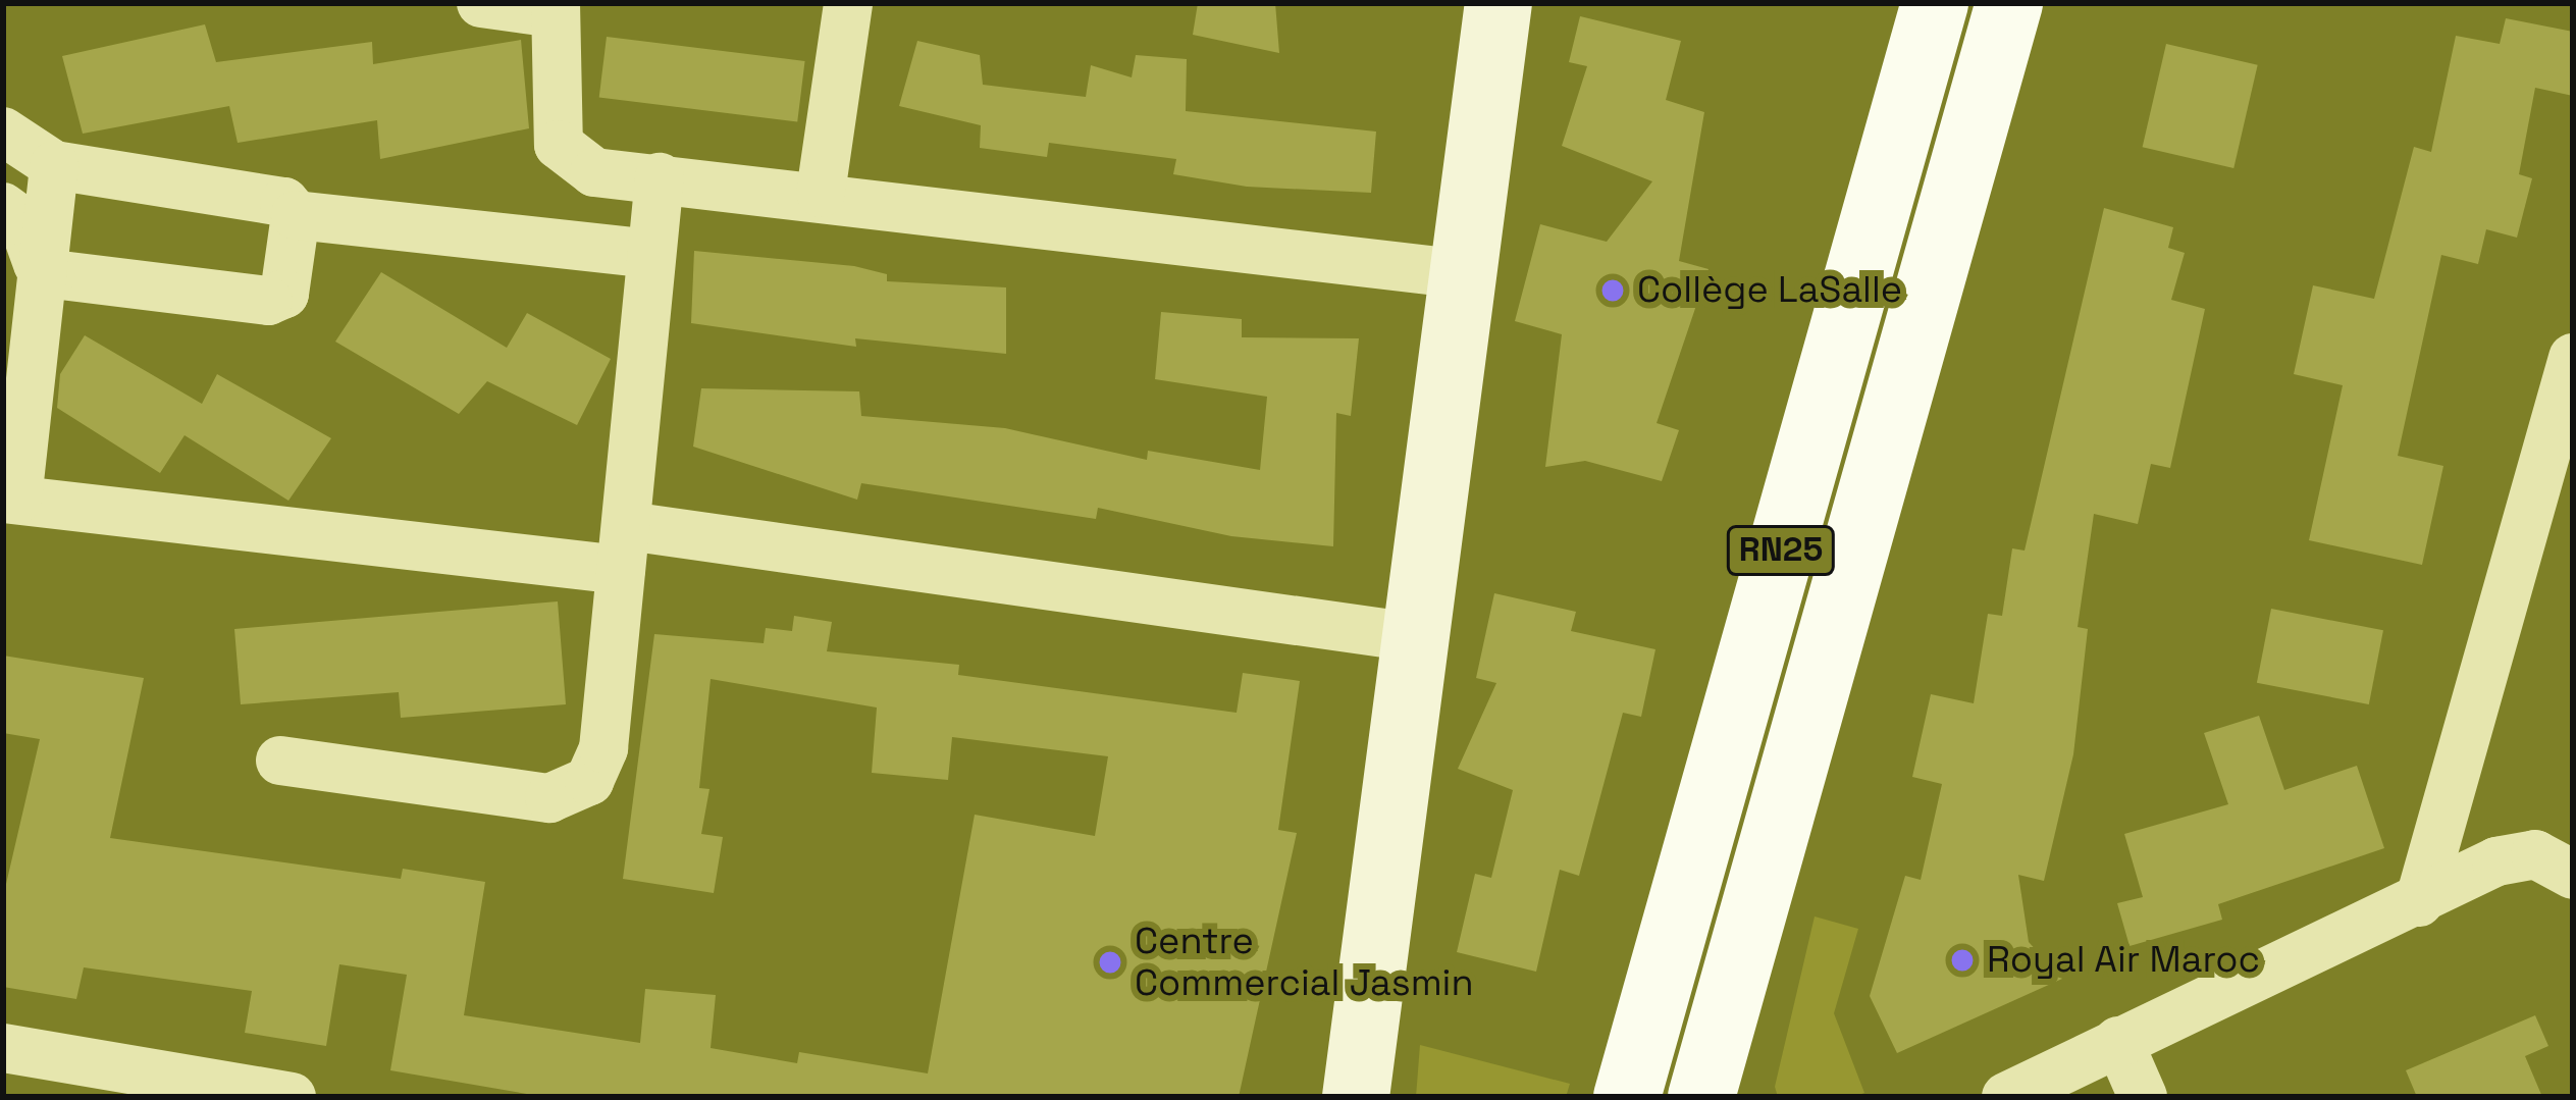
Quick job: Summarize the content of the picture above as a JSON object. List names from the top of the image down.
{
  "streets": {
    "main road": ["RN25"]
  },
  "places": ["Collège LaSalle", "Royal Air Maroc", "Centre Commercial Jasmin"]
}
